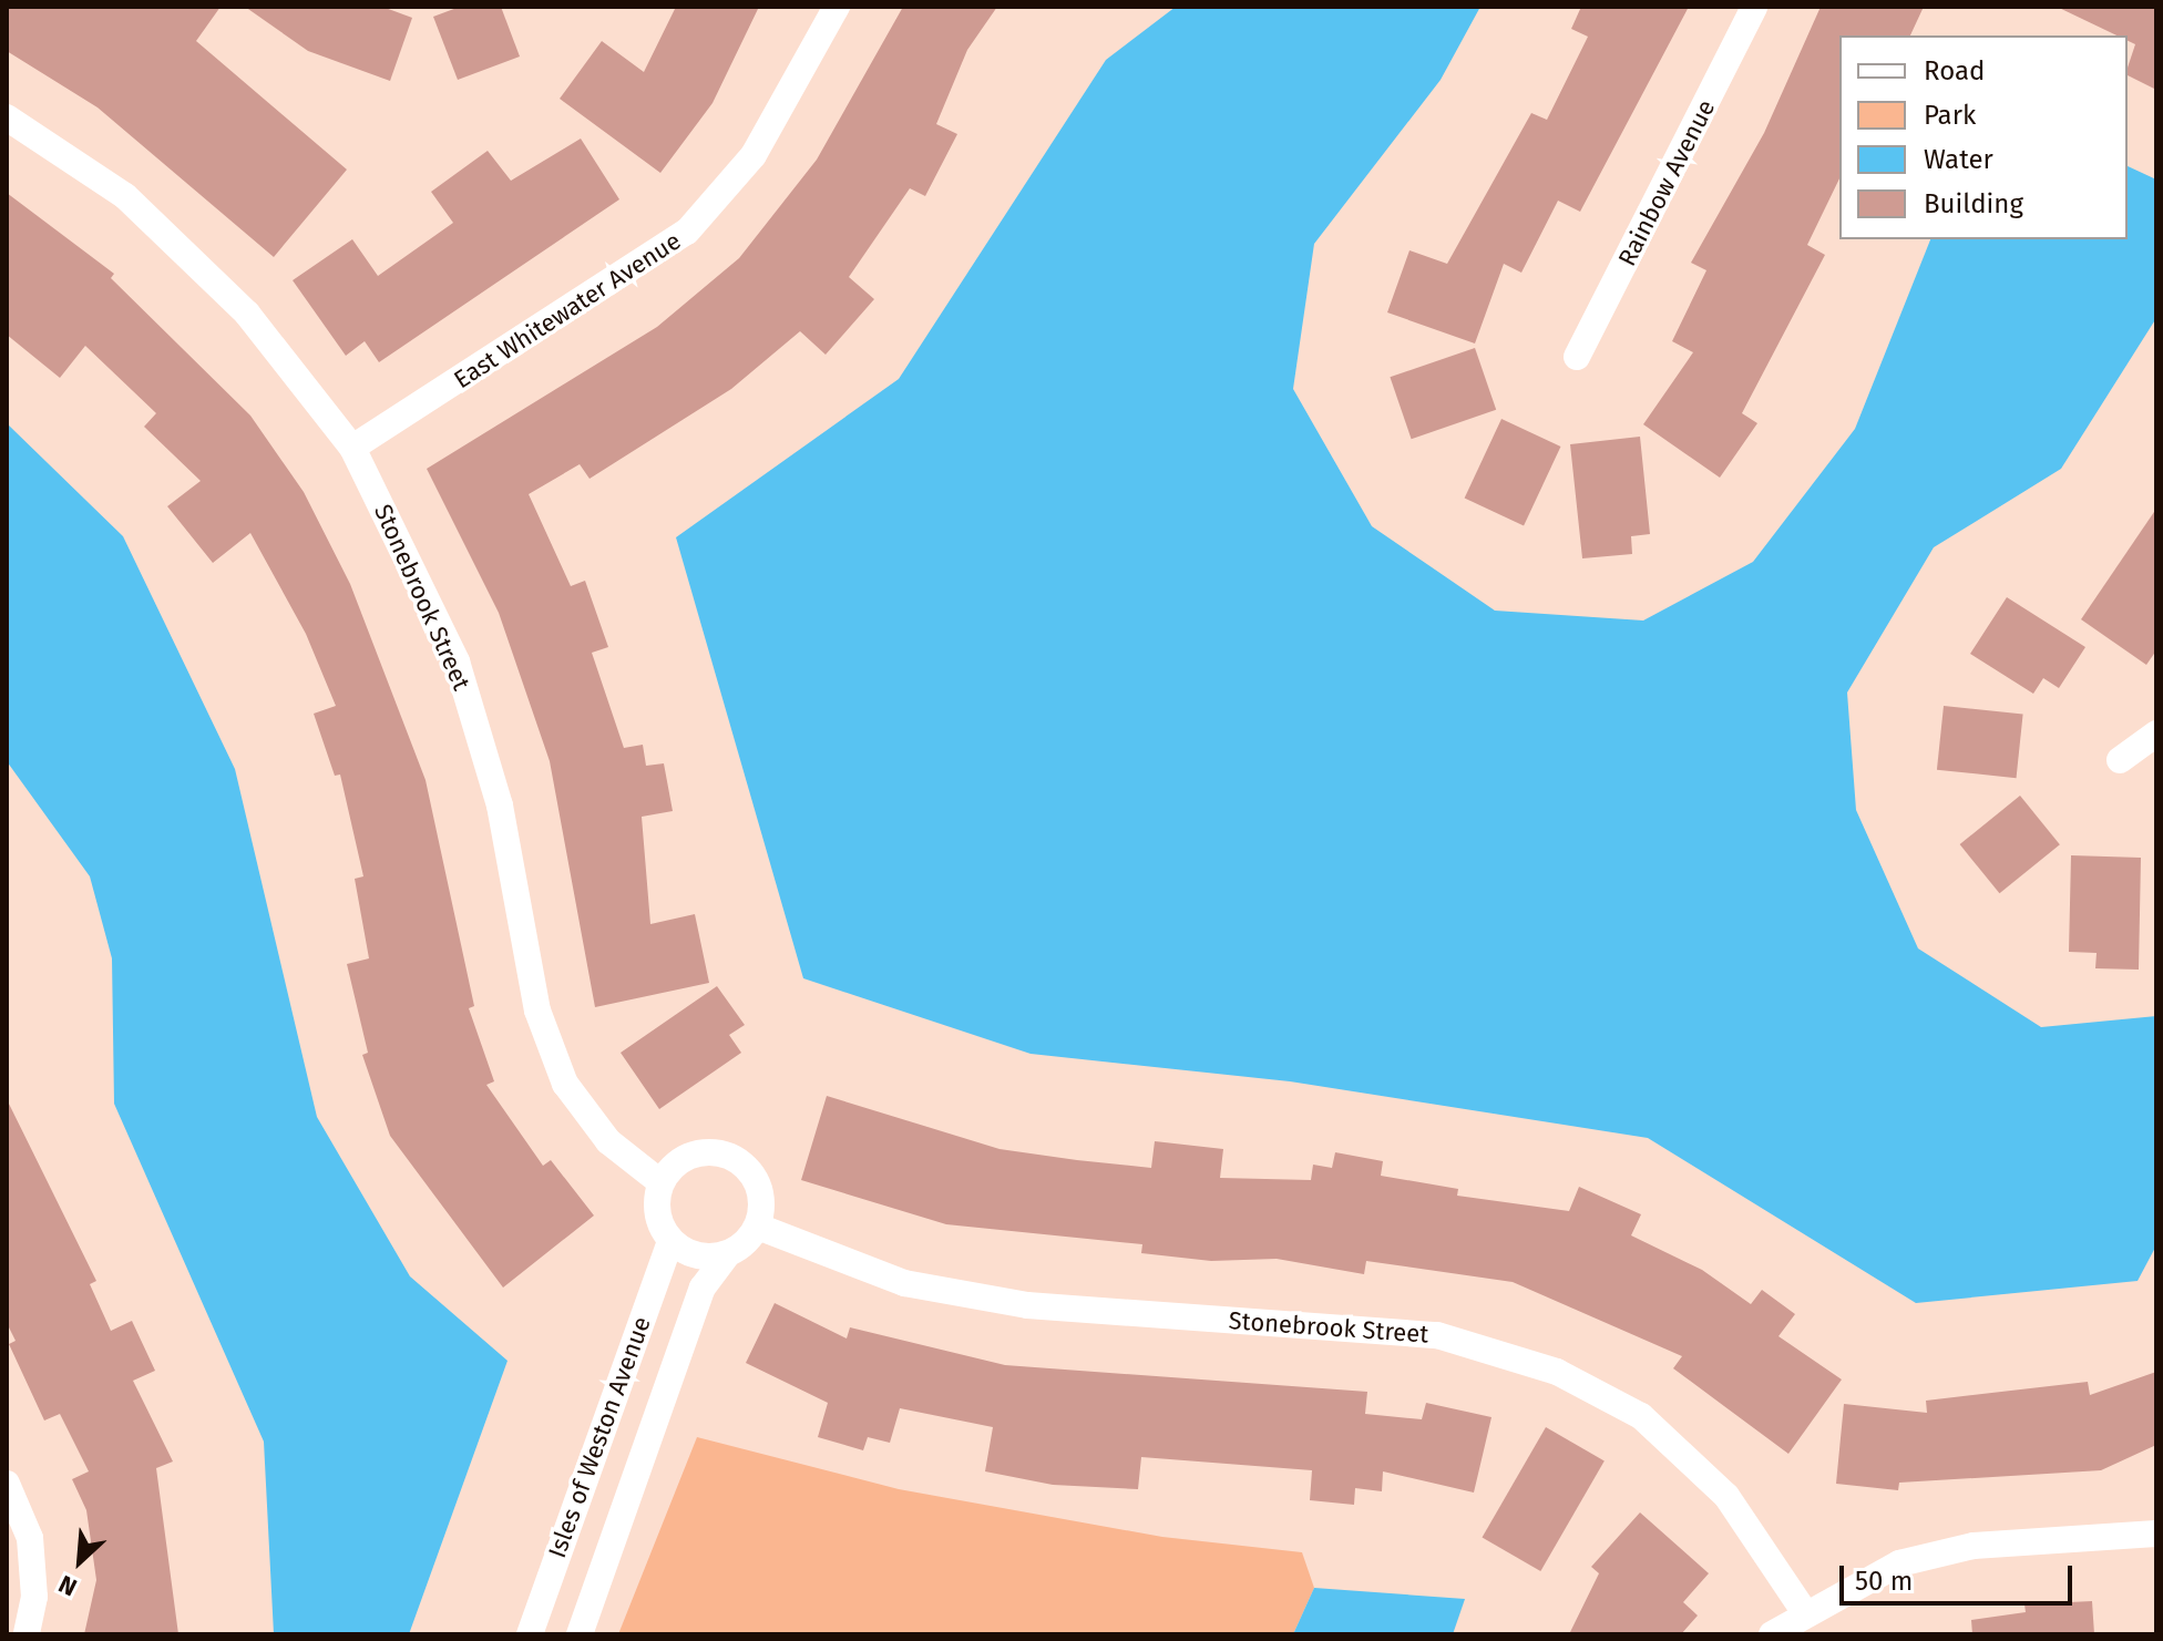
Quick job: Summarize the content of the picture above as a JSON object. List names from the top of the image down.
{
  "streets": {
    "street": [
      "Rainbow Avenue",
      "East Whitewater Avenue",
      "Stonebrook Street",
      "Isles of Weston Avenue"
    ]
  },
  "crossings": [
    ["East Whitewater Avenue", "Stonebrook Street"],
    ["Stonebrook Street", "Isles of Weston Avenue"]
  ],
  "legend": [
    "Road",
    "Park",
    "Water",
    "Building"
  ],
  "scale_bar": "50 m",
  "north": "bottom left"
}
